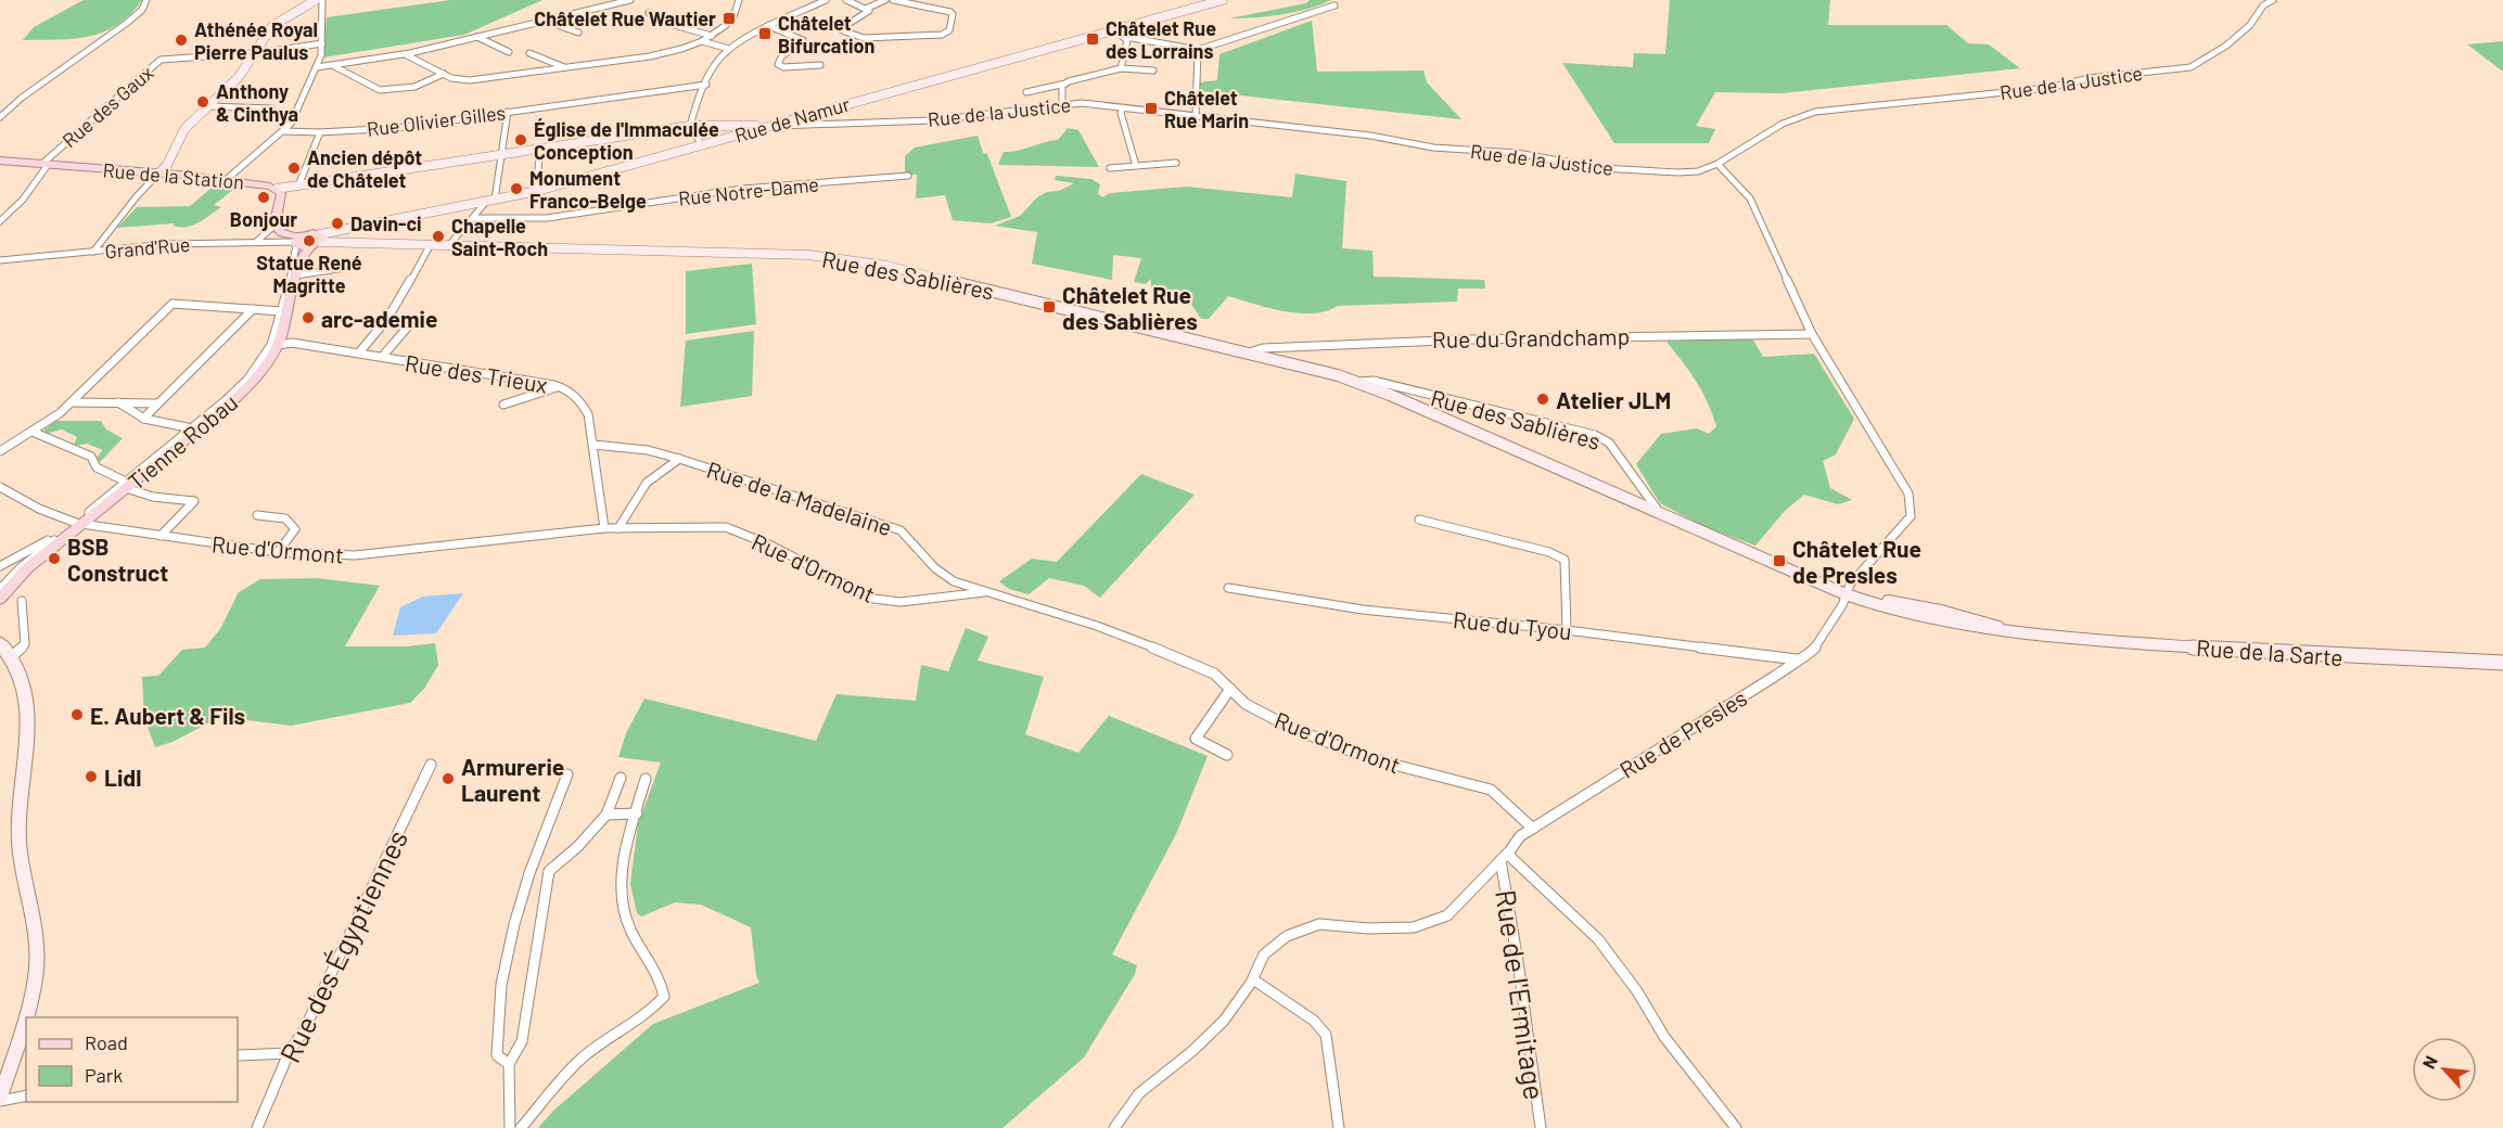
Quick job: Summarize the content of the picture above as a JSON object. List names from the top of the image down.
{
  "streets": {
    "main road": [
      "Rue de Namur",
      "Rue de la Station",
      "Rue des Sablières",
      "Tienne Robau",
      "Rue de la Sarte"
    ],
    "street": [
      "Rue de la Justice",
      "Rue des Gaux",
      "Rue Olivier Gilles",
      "Rue Notre-Dame",
      "Grand'Rue",
      "Rue du Grandchamp",
      "Rue des Trieux",
      "Rue de la Madelaine",
      "Rue d'Ormont",
      "Rue du Tyou",
      "Rue de Presles",
      "Rue des Égyptiennes",
      "Rue de l'Ermitage"
    ]
  },
  "crossings": [
    ["Rue de la Justice", "Rue de Namur"],
    ["Rue de la Justice", "Rue de Presles"],
    ["Rue des Gaux", "Rue de la Station"],
    ["Rue de Namur", "Grand'Rue"],
    ["Rue de Namur", "Rue des Sablières"],
    ["Rue de Namur", "Tienne Robau"],
    ["Grand'Rue", "Rue des Sablières"],
    ["Grand'Rue", "Tienne Robau"],
    ["Rue des Sablières", "Rue du Grandchamp"],
    ["Rue des Sablières", "Tienne Robau"],
    ["Rue des Sablières", "Rue de la Sarte"],
    ["Rue des Sablières", "Rue de Presles"],
    ["Rue du Grandchamp", "Rue de Presles"],
    ["Rue des Trieux", "Tienne Robau"],
    ["Rue des Trieux", "Rue de la Madelaine"],
    ["Rue des Trieux", "Rue d'Ormont"],
    ["Tienne Robau", "Rue d'Ormont"],
    ["Rue de la Madelaine", "Rue d'Ormont"],
    ["Rue d'Ormont", "Rue de Presles"],
    ["Rue du Tyou", "Rue de Presles"],
    ["Rue de la Sarte", "Rue de Presles"],
    ["Rue de Presles", "Rue de l'Ermitage"]
  ],
  "places": {
    "transit": [
      "Châtelet Rue Wautier",
      "Châtelet Bifurcation",
      "Châtelet Rue des Lorrains",
      "Châtelet Rue Marin",
      "Châtelet Rue des Sablières",
      "Châtelet Rue de Presles"
    ],
    "other": [
      "Athénée Royal Pierre Paulus",
      "Anthony & Cinthya",
      "Église de l'Immaculée Conception",
      "Ancien dépôt de Châtelet",
      "Monument Franco-Belge",
      "Bonjour",
      "Davin-ci",
      "Chapelle Saint-Roch",
      "Statue René Magritte",
      "arc-ademie",
      "Atelier JLM",
      "BSB Construct",
      "E. Aubert & Fils",
      "Lidl",
      "Armurerie Laurent"
    ]
  },
  "legend": ["Road", "Park"],
  "north": "top left"
}
